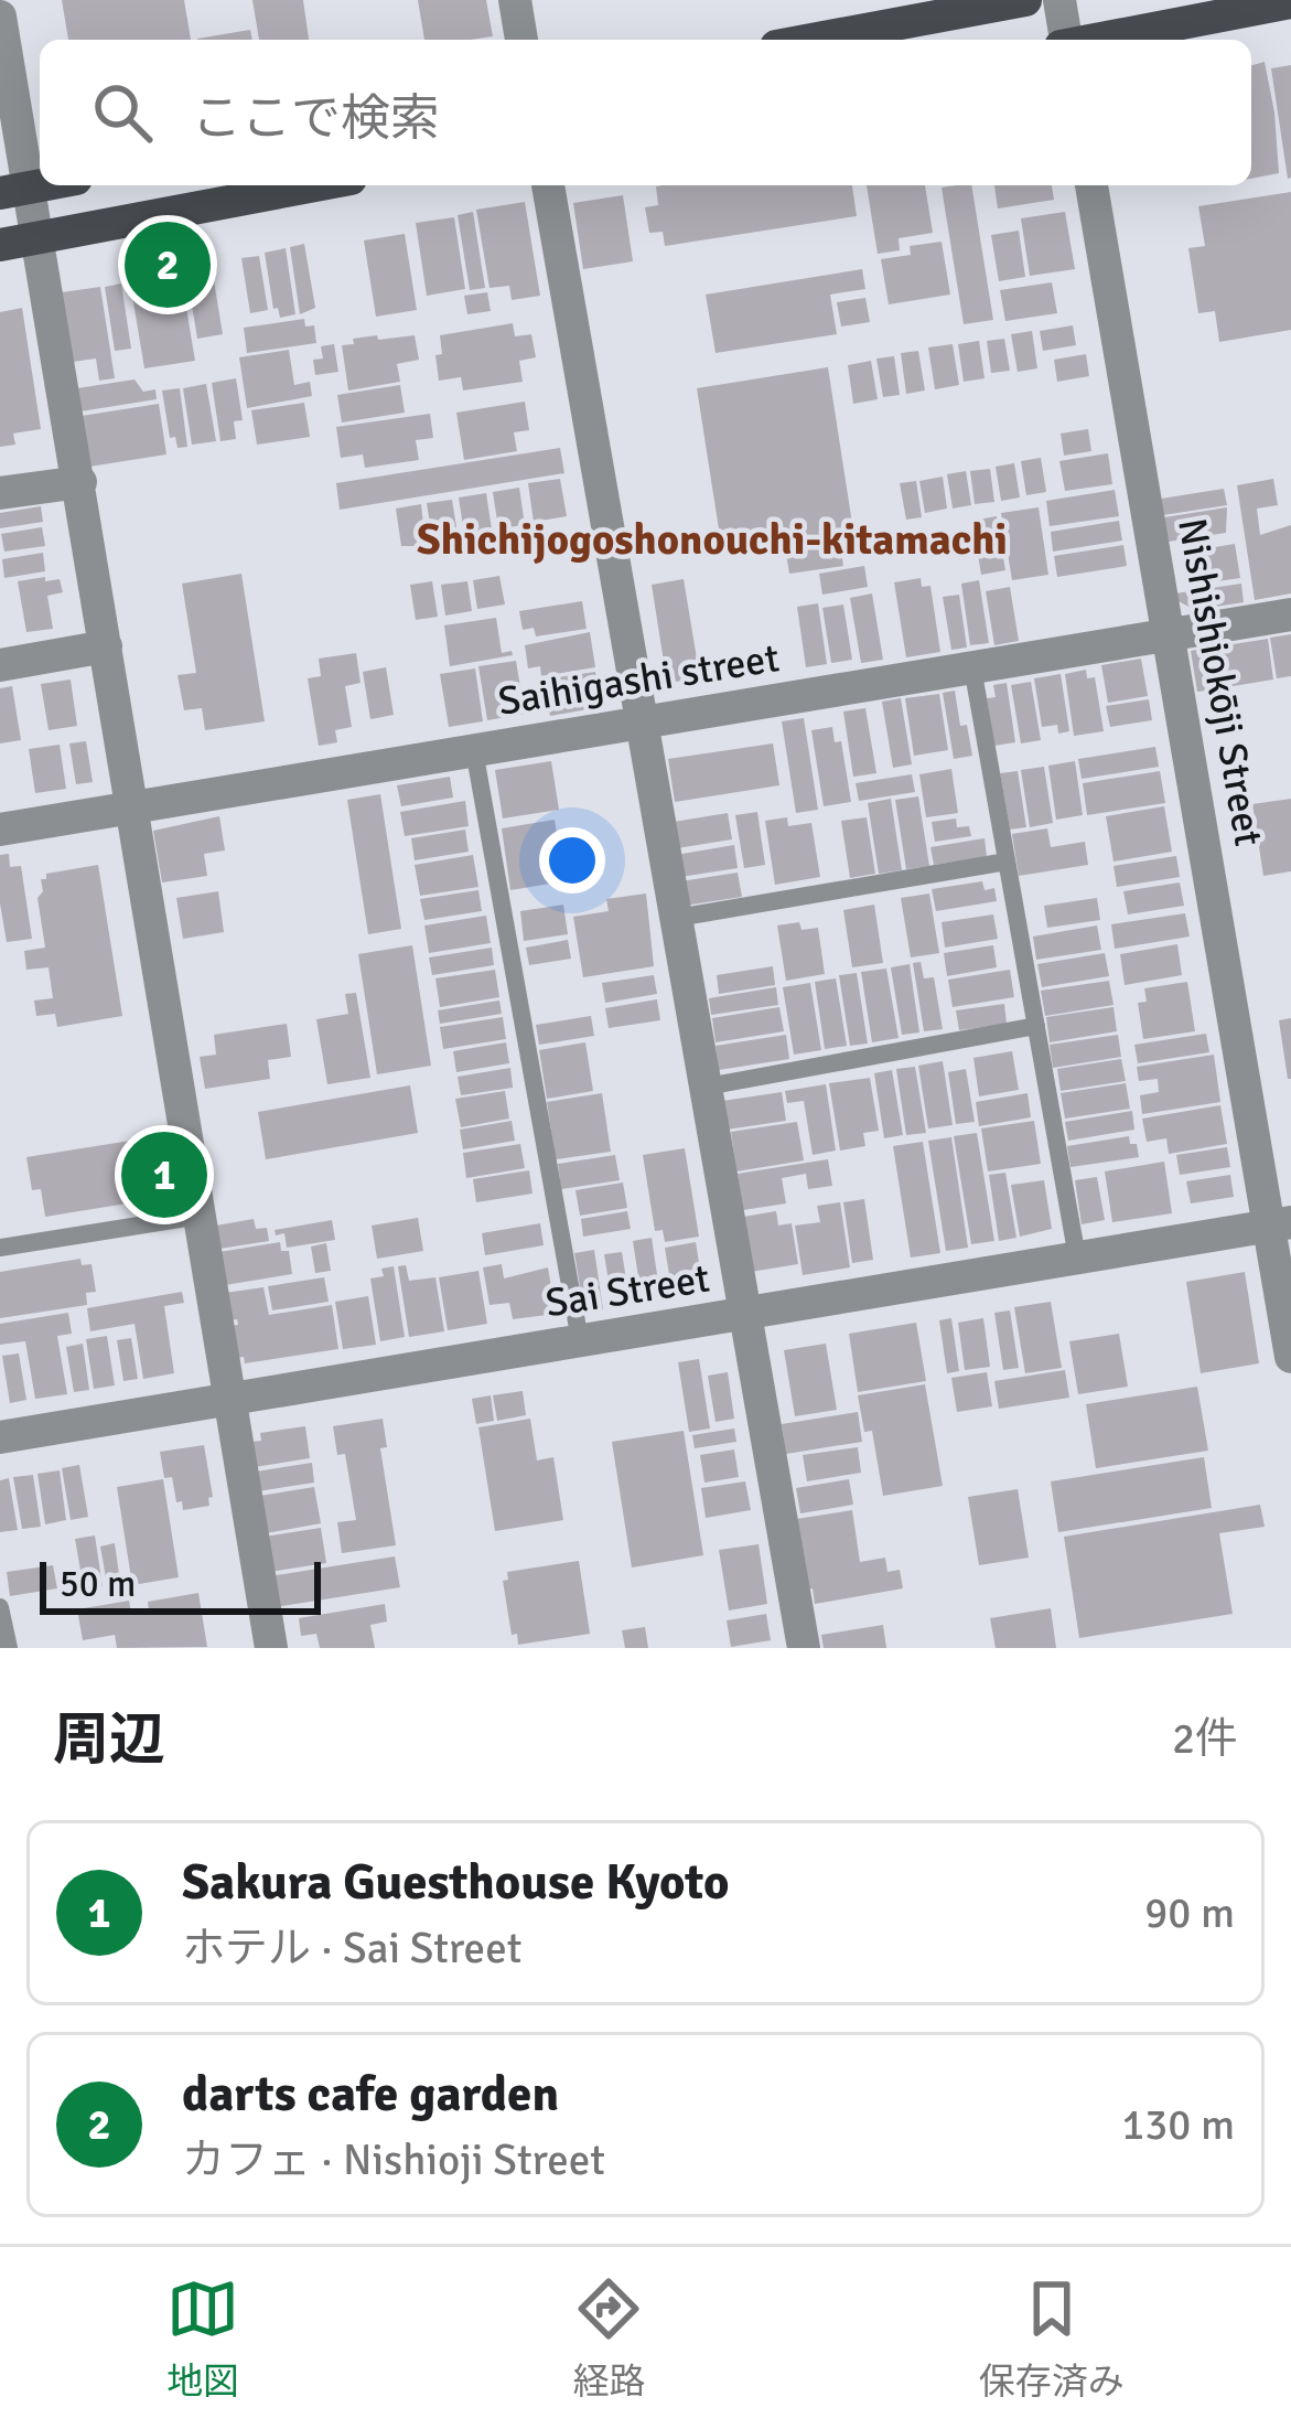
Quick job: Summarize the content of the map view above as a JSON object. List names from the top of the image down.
{
  "streets": {
    "street": ["Saihigashi street", "Nishishiokōji Street", "Sai Street"]
  },
  "crossings": [
    ["Saihigashi street", "Nishishiokōji Street"],
    ["Nishishiokōji Street", "Sai Street"]
  ],
  "districts": ["Shichijogoshonouchi-kitamachi"],
  "scale_bar": "50 m",
  "page": {
    "search": "ここで検索",
    "pins": ["2", "1"],
    "scale": "50 m",
    "heading": ["周辺", "2件"],
    "list": [
      {
        "mark": "1",
        "name": "Sakura Guesthouse Kyoto",
        "note": "ホテル · Sai Street",
        "value": "90 m"
      },
      {
        "mark": "2",
        "name": "darts cafe garden",
        "note": "カフェ · Nishioji Street",
        "value": "130 m"
      }
    ],
    "nav": ["地図", "経路", "保存済み"]
  }
}
